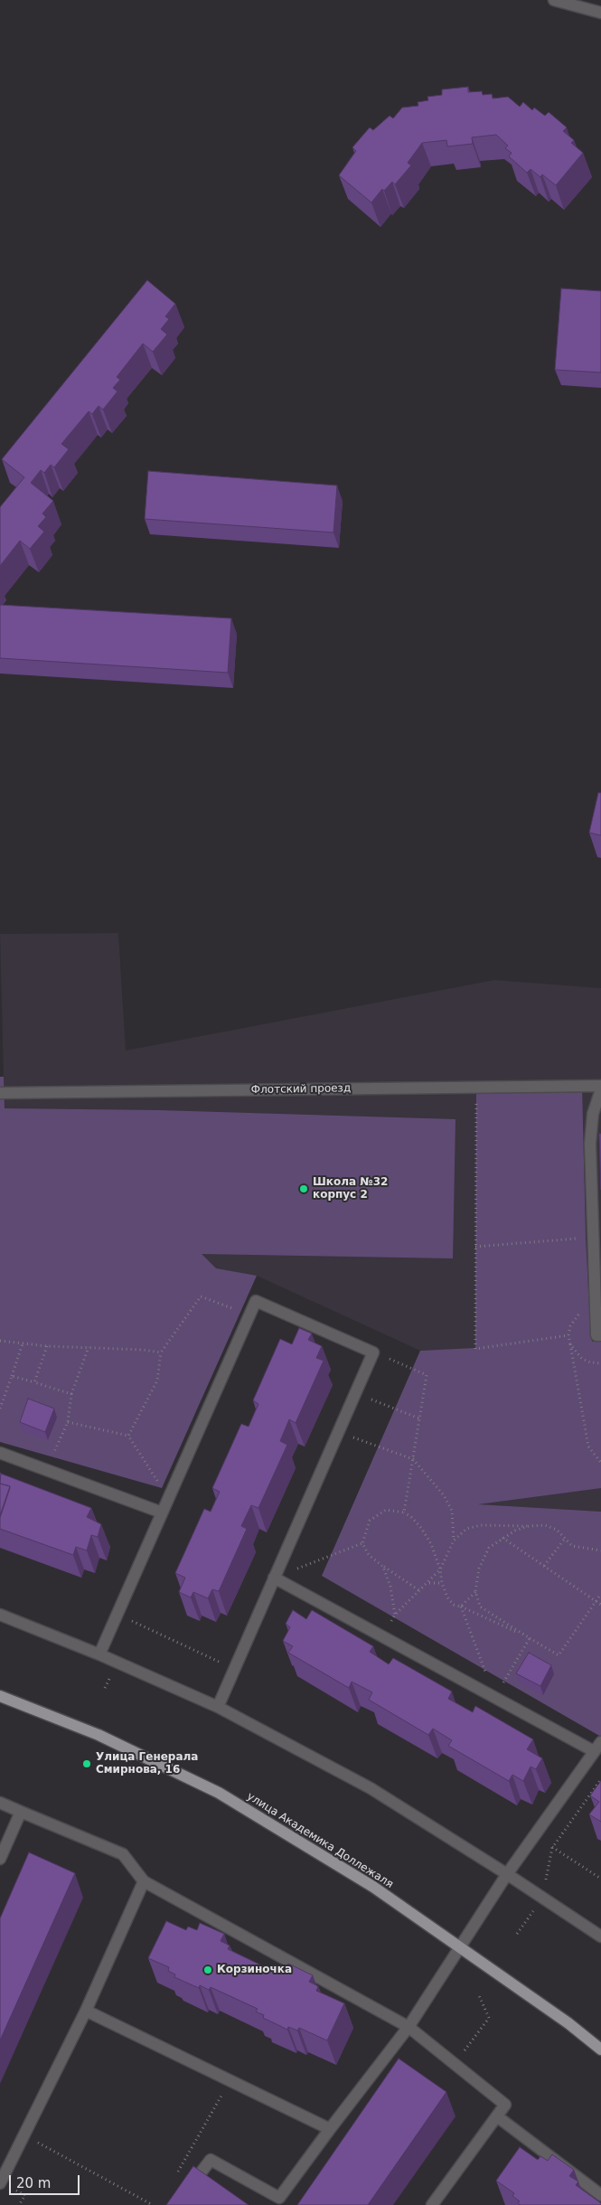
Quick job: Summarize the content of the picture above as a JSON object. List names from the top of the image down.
{
  "streets": {
    "main road": ["улица Академика Доллежаля"],
    "lane": ["Флотский проезд"]
  },
  "places": ["Школа №32 корпус 2", "Улица Генерала Смирнова, 16", "Корзиночка"],
  "scale_bar": "20 m"
}
